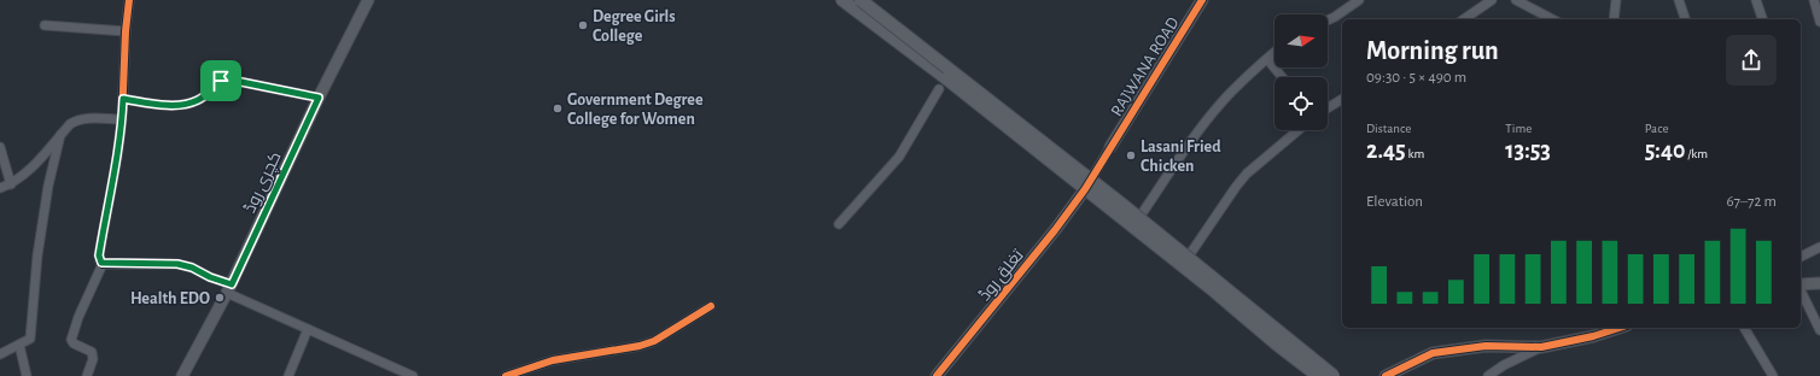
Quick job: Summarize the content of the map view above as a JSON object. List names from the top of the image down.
{
  "streets": {
    "street": ["RAJWANA ROAD", "کچری روڈ", "تغلق روڈ"]
  },
  "places": [
    "Degree Girls College",
    "Government Degree College for Women",
    "Lasani Fried Chicken",
    "Health EDO"
  ],
  "north": "right",
  "page": {
    "heading": ["Morning run", "09:30 · 5 × 490 m"],
    "stats": [
      ["Distance", "2.45 km"],
      ["Time", "13:53"],
      ["Pace", "5:40 /km"]
    ],
    "chart": ["Elevation", "67–72 m"]
  }
}
